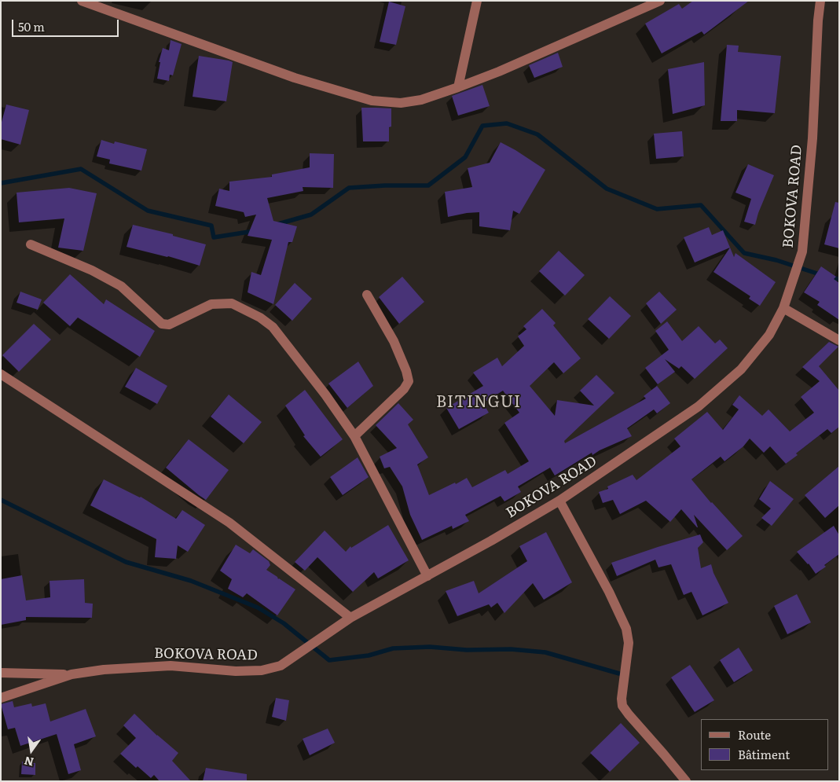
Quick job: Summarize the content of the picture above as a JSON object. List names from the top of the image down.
{
  "streets": {
    "street": ["BOKOVA ROAD"]
  },
  "districts": ["BITINGUI"],
  "legend": ["Route", "Bâtiment"],
  "scale_bar": "50 m",
  "north": "bottom"
}
